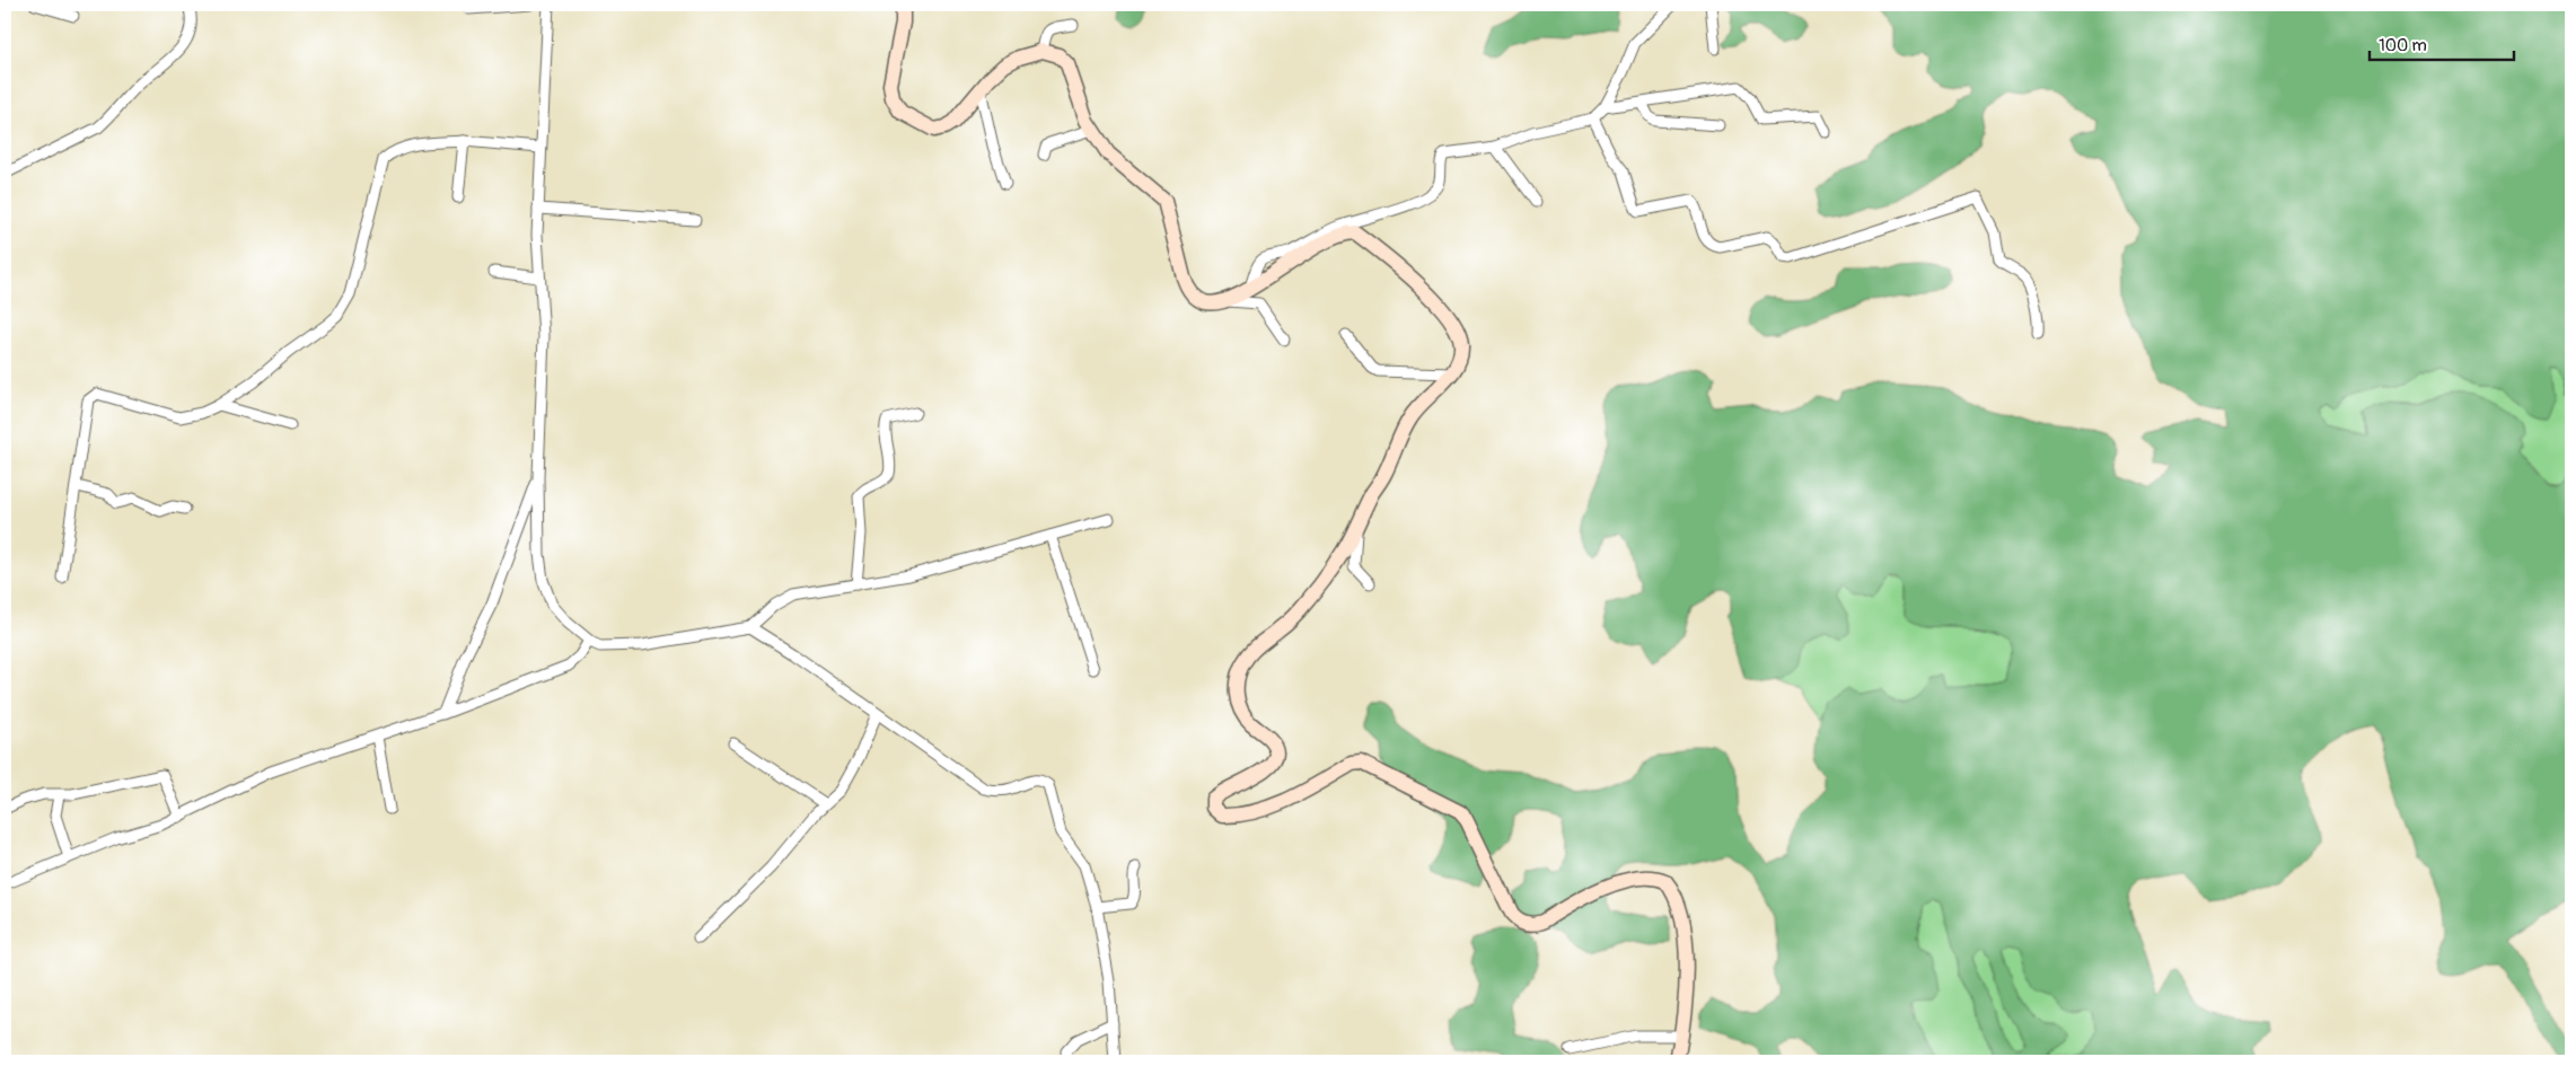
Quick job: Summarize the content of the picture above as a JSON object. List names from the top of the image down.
{
  "scale_bar": "100 m"
}
